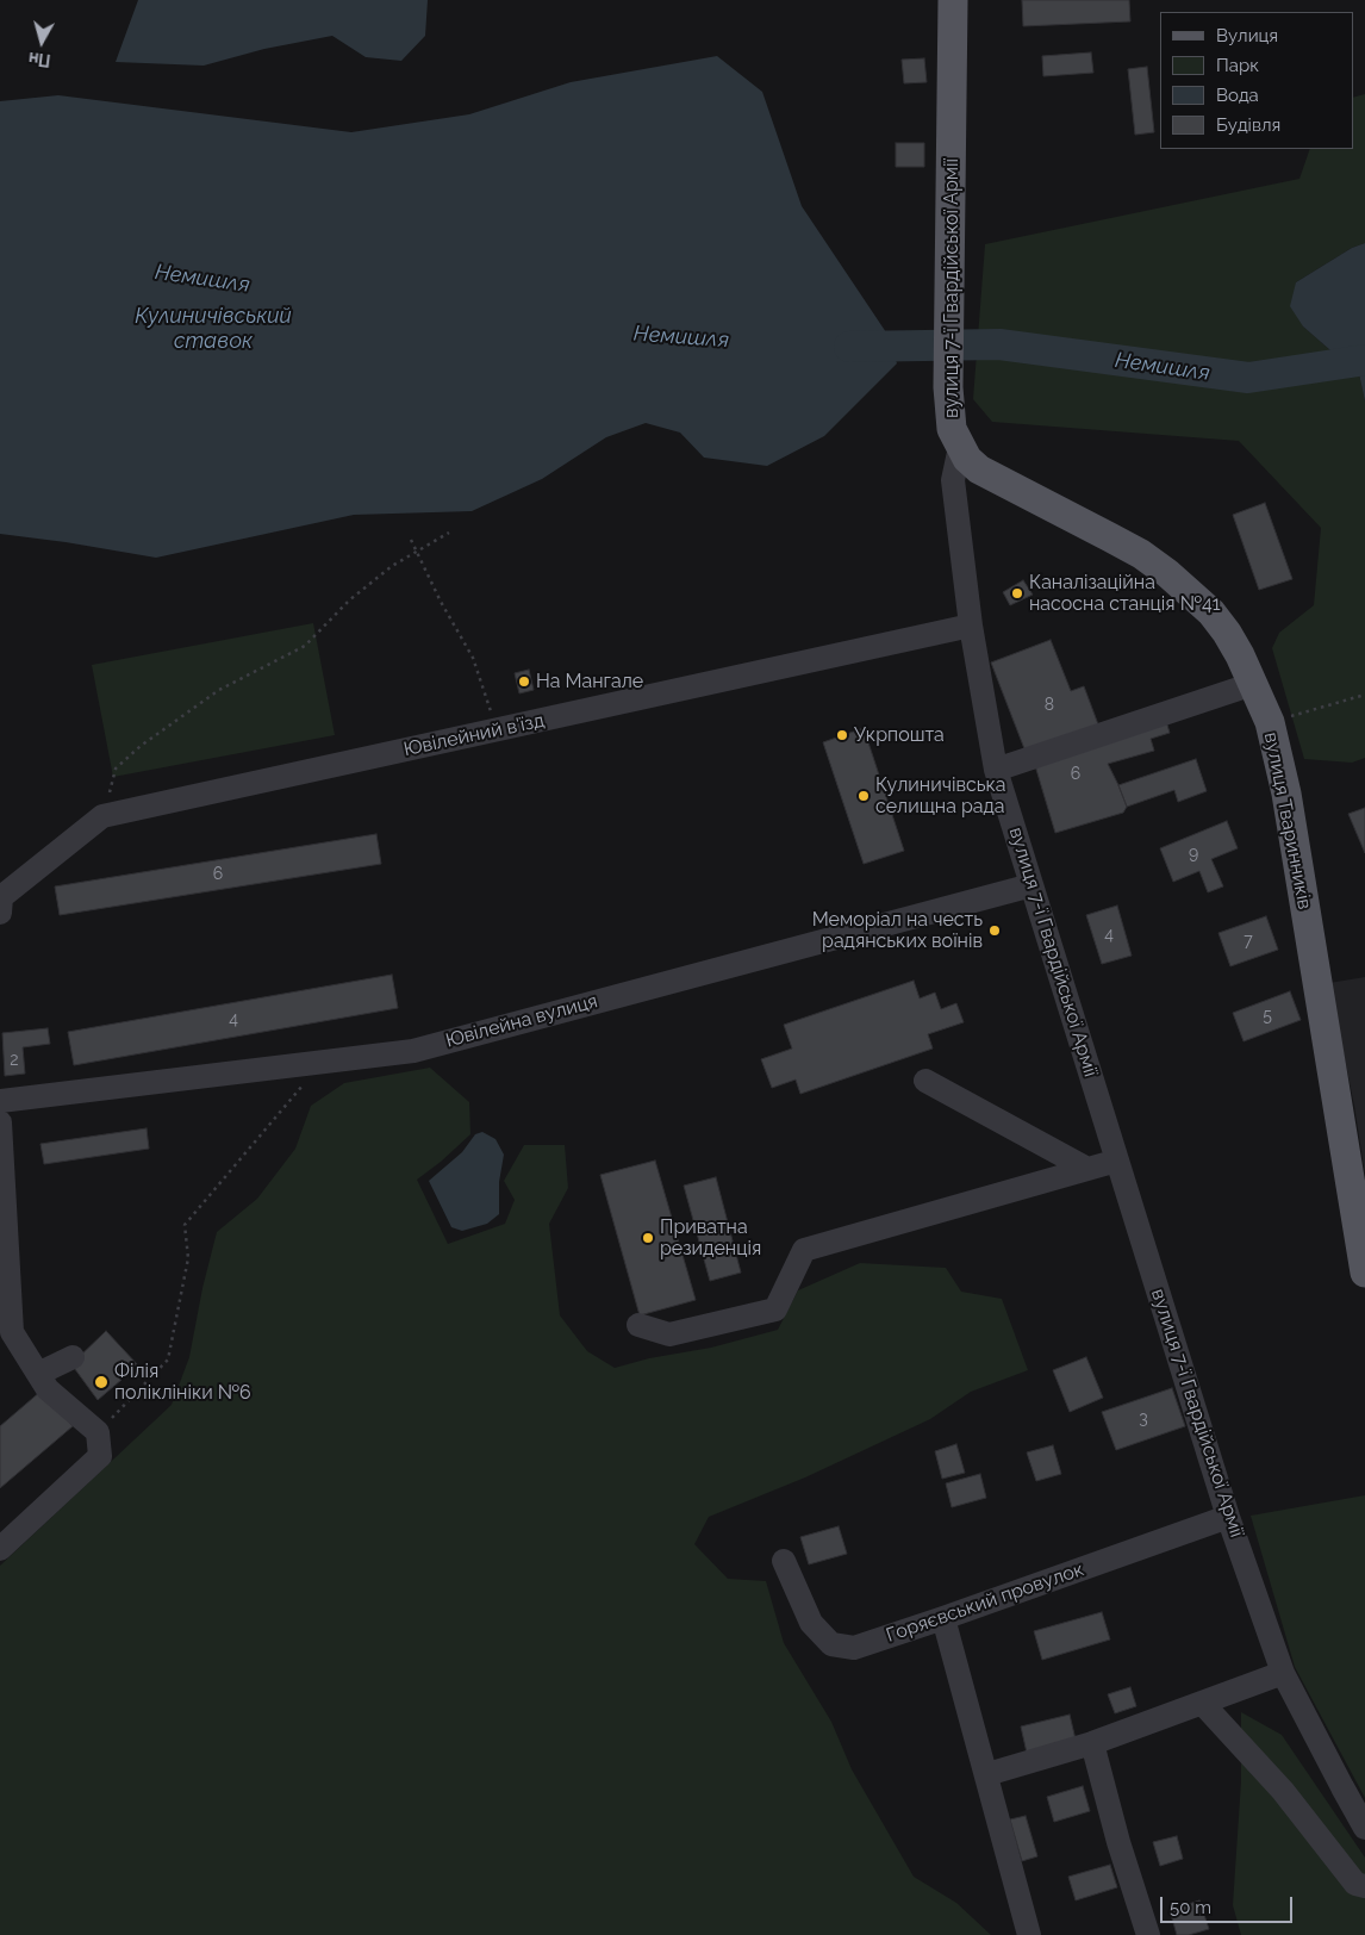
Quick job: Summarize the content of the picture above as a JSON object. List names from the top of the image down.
{
  "streets": {
    "main road": ["вулиця 7-ї Гвардійської Армії", "вулиця Тваринників"],
    "street": ["Ювілейний в'їзд", "Ювілейна вулиця", "Горяєвський провулок"]
  },
  "crossings": [
    ["вулиця 7-ї Гвардійської Армії", "Ювілейний в'їзд"],
    ["вулиця 7-ї Гвардійської Армії", "вулиця Тваринників"],
    ["вулиця 7-ї Гвардійської Армії", "Ювілейна вулиця"],
    ["вулиця 7-ї Гвардійської Армії", "Горяєвський провулок"]
  ],
  "water": ["Немишля", "Кулиничівський ставок"],
  "places": [
    "Каналізаційна насосна станція №41",
    "На Мангале",
    "Укрпошта",
    "Кулиничівська селищна рада",
    "Меморіал на честь радянських воїнів",
    "Приватна резиденція",
    "Філія поліклініки №6"
  ],
  "house_numbers": [
    "8",
    "6",
    "9",
    "6",
    "4",
    "7",
    "5",
    "4",
    "2",
    "3"
  ],
  "legend": [
    "Вулиця",
    "Парк",
    "Вода",
    "Будівля"
  ],
  "scale_bar": "50 m",
  "north": "bottom"
}
